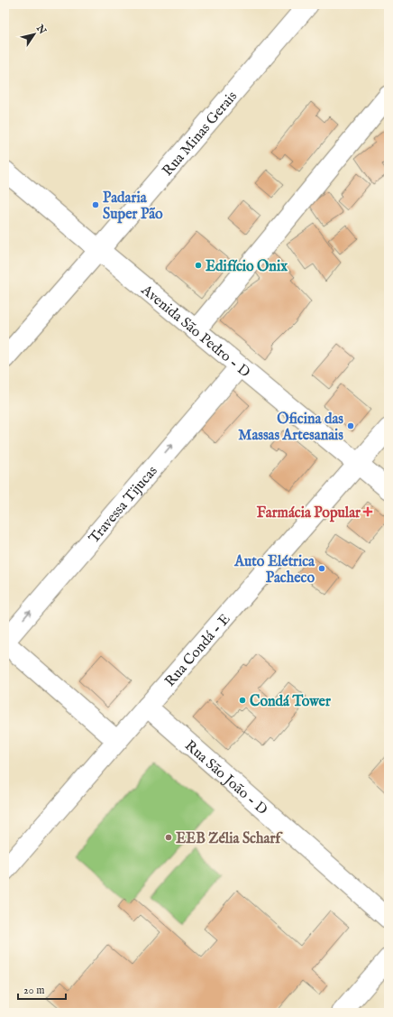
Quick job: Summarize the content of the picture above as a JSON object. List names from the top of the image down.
{
  "streets": {
    "street": [
      "Rua Minas Gerais",
      "Avenida São Pedro - D",
      "Travessa Tijucas",
      "Rua Condá - E",
      "Rua São João - D"
    ]
  },
  "crossings": [
    ["Rua Minas Gerais", "Avenida São Pedro - D"],
    ["Avenida São Pedro - D", "Travessa Tijucas"],
    ["Avenida São Pedro - D", "Rua Condá - E"],
    ["Rua Condá - E", "Rua São João - D"]
  ],
  "one_way": ["Travessa Tijucas"],
  "places": {
    "other": [
      "Padaria Super Pão",
      "Edifício Onix",
      "Oficina das Massas Artesanais",
      "Auto Elétrica Pacheco",
      "Condá Tower",
      "EEB Zélia Scharf"
    ],
    "health": ["Farmácia Popular"]
  },
  "scale_bar": "20 m",
  "north": "top right"
}
